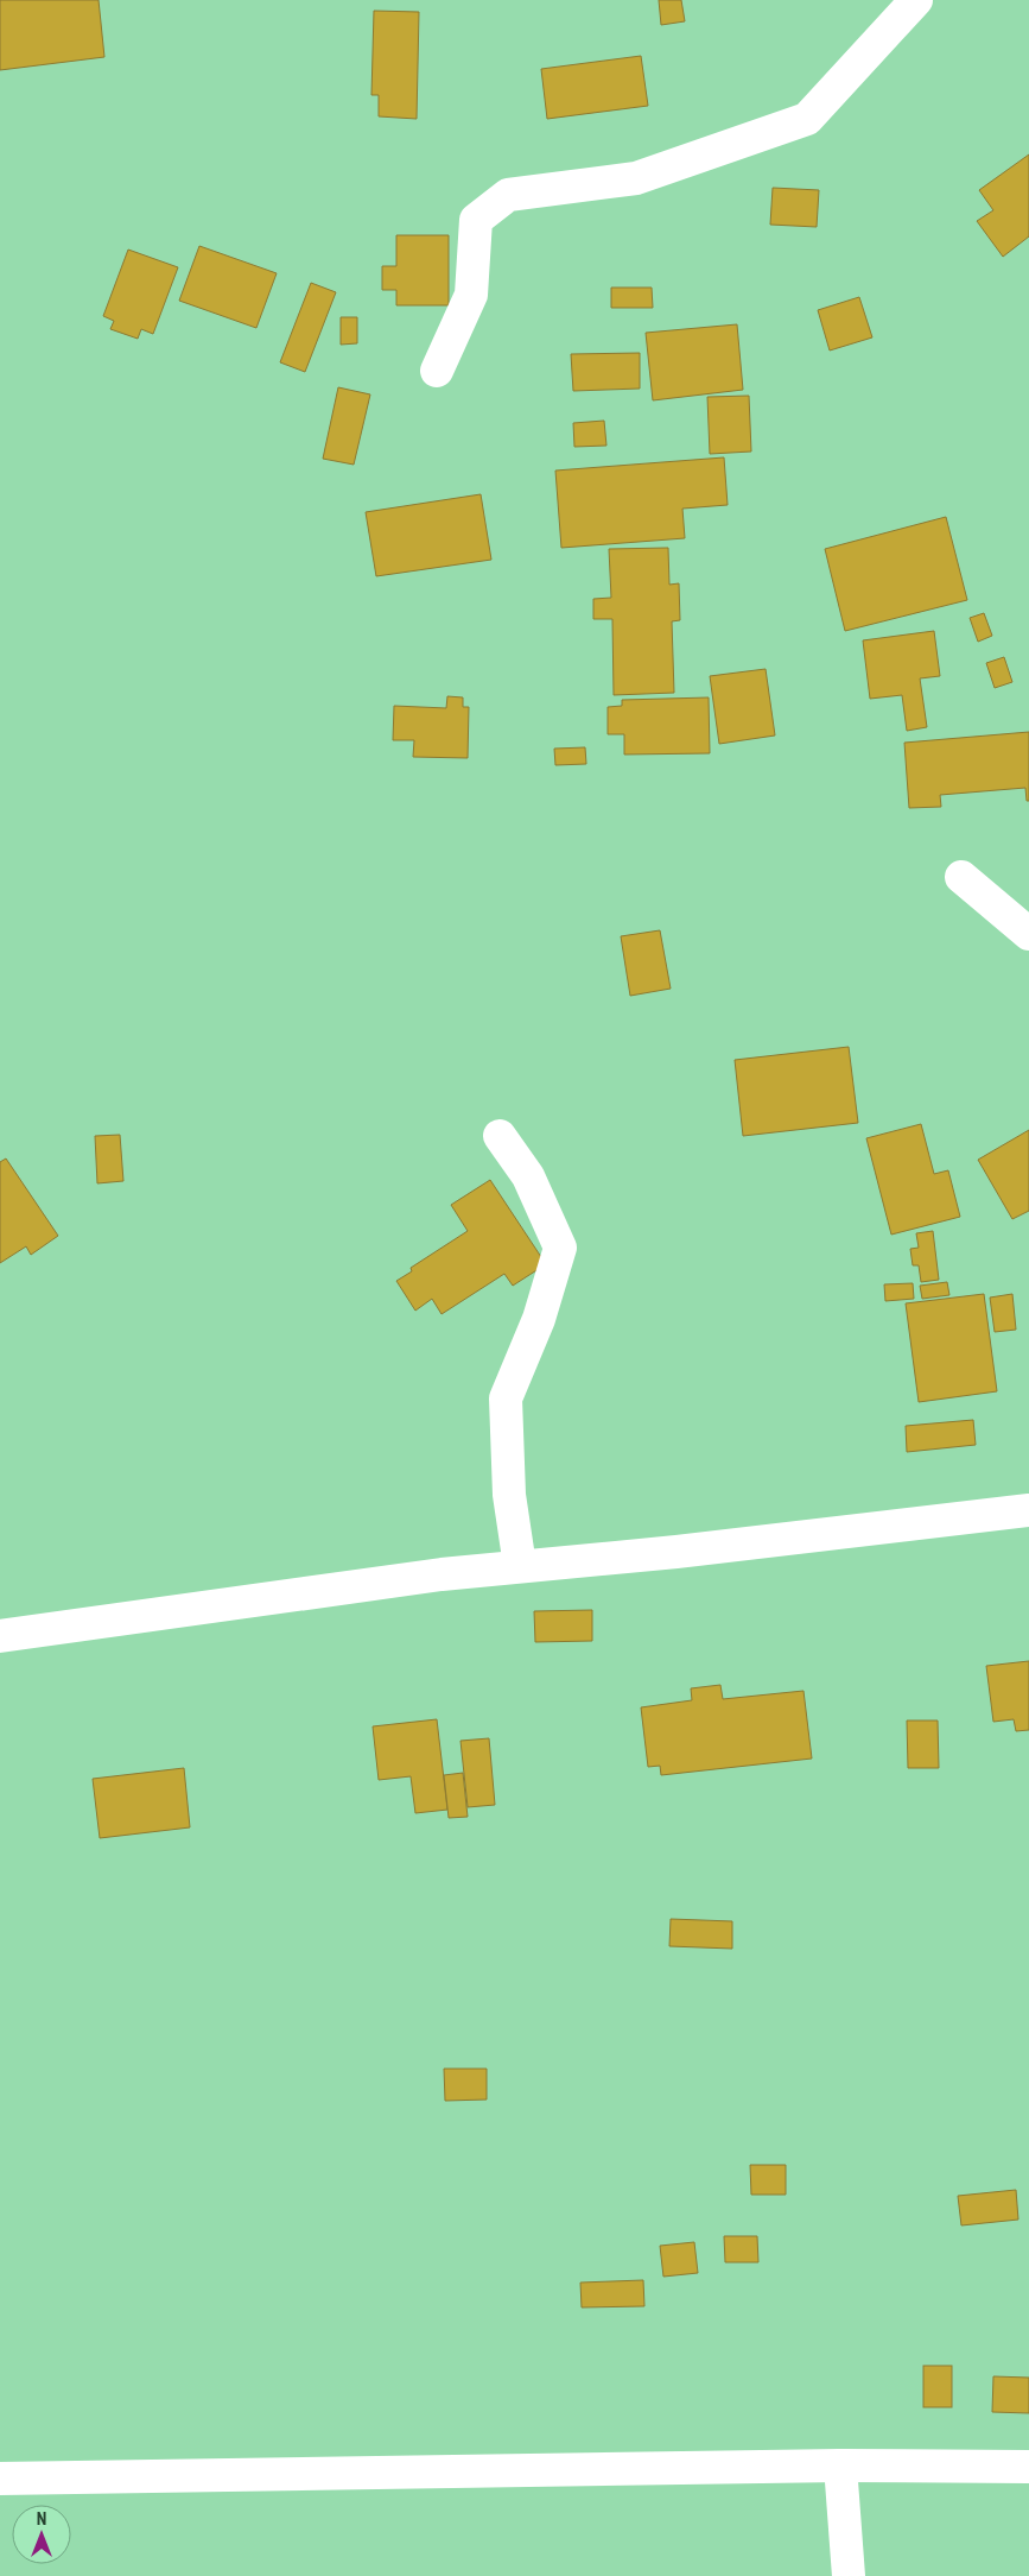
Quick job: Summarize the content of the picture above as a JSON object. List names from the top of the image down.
{
  "north": "top"
}
